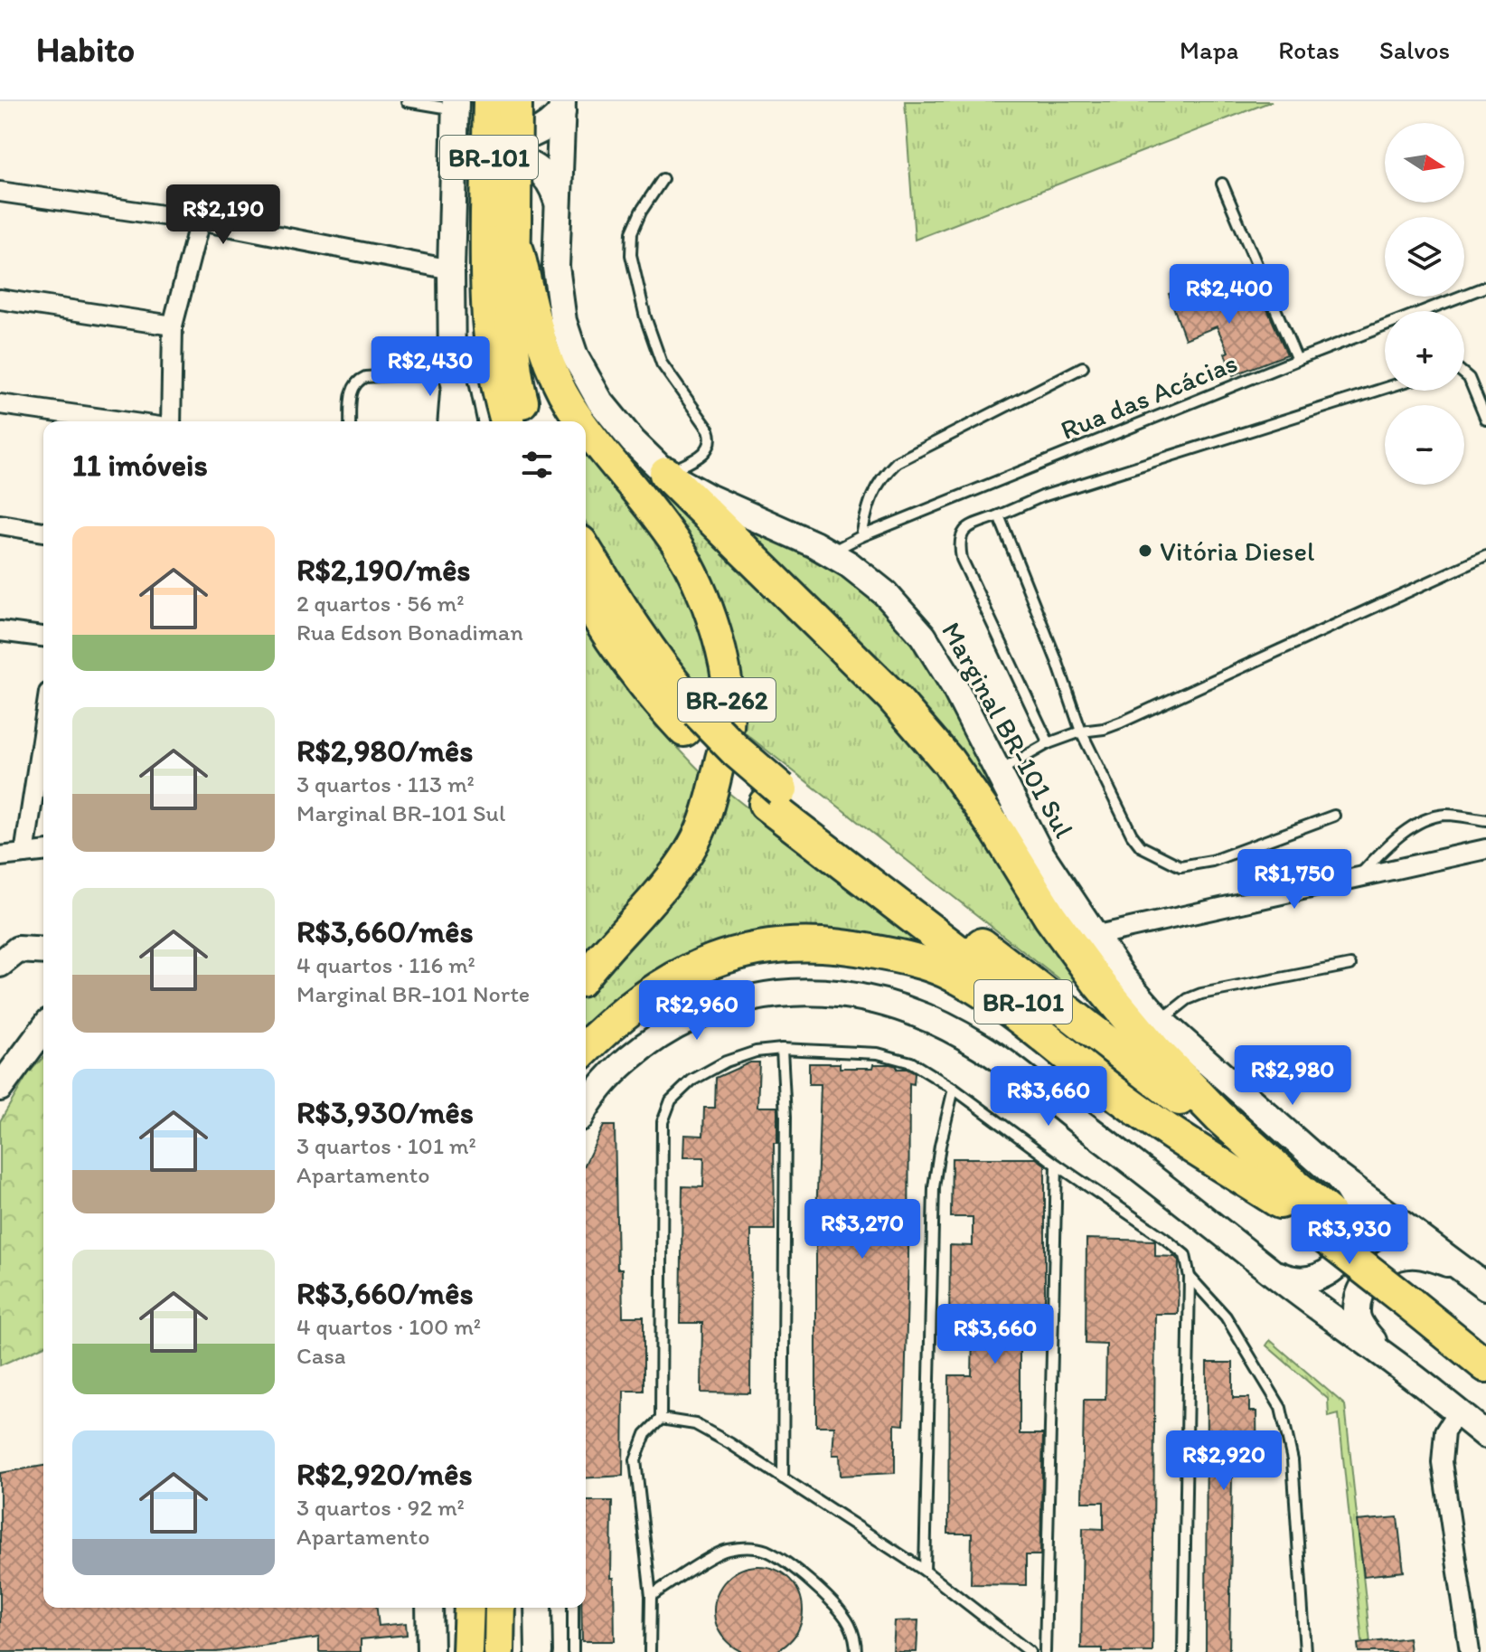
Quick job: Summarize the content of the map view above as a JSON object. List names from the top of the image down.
{
  "streets": {
    "highway": ["BR-101"],
    "main road": ["BR-262", "Marginal BR-101 Sul"],
    "lane": ["Rua das Acácias"]
  },
  "crossings": [
    ["BR-101", "BR-262"],
    ["Rua das Acácias", "Marginal BR-101 Sul"]
  ],
  "places": ["Vitória Diesel"],
  "north": "right",
  "page": {
    "header": "Habito",
    "nav": ["Mapa", "Rotas", "Salvos"],
    "map_buttons": ["+", "−"],
    "price": [
      "R$2,190",
      "R$2,400",
      "R$2,430",
      "R$1,750",
      "R$2,960",
      "R$2,980",
      "R$3,660",
      "R$3,270",
      "R$3,930",
      "R$3,660",
      "R$2,920"
    ],
    "heading": "11 imóveis",
    "list": [
      {
        "name": "R$2,190/mês",
        "note": "2 quartos · 56 m² · Rua Edson Bonadiman"
      },
      {
        "name": "R$2,980/mês",
        "note": "3 quartos · 113 m² · Marginal BR-101 Sul"
      },
      {
        "name": "R$3,660/mês",
        "note": "4 quartos · 116 m² · Marginal BR-101 Norte"
      },
      {
        "name": "R$3,930/mês",
        "note": "3 quartos · 101 m² · Apartamento"
      },
      {
        "name": "R$3,660/mês",
        "note": "4 quartos · 100 m² · Casa"
      },
      {
        "name": "R$2,920/mês",
        "note": "3 quartos · 92 m² · Apartamento"
      }
    ]
  }
}
